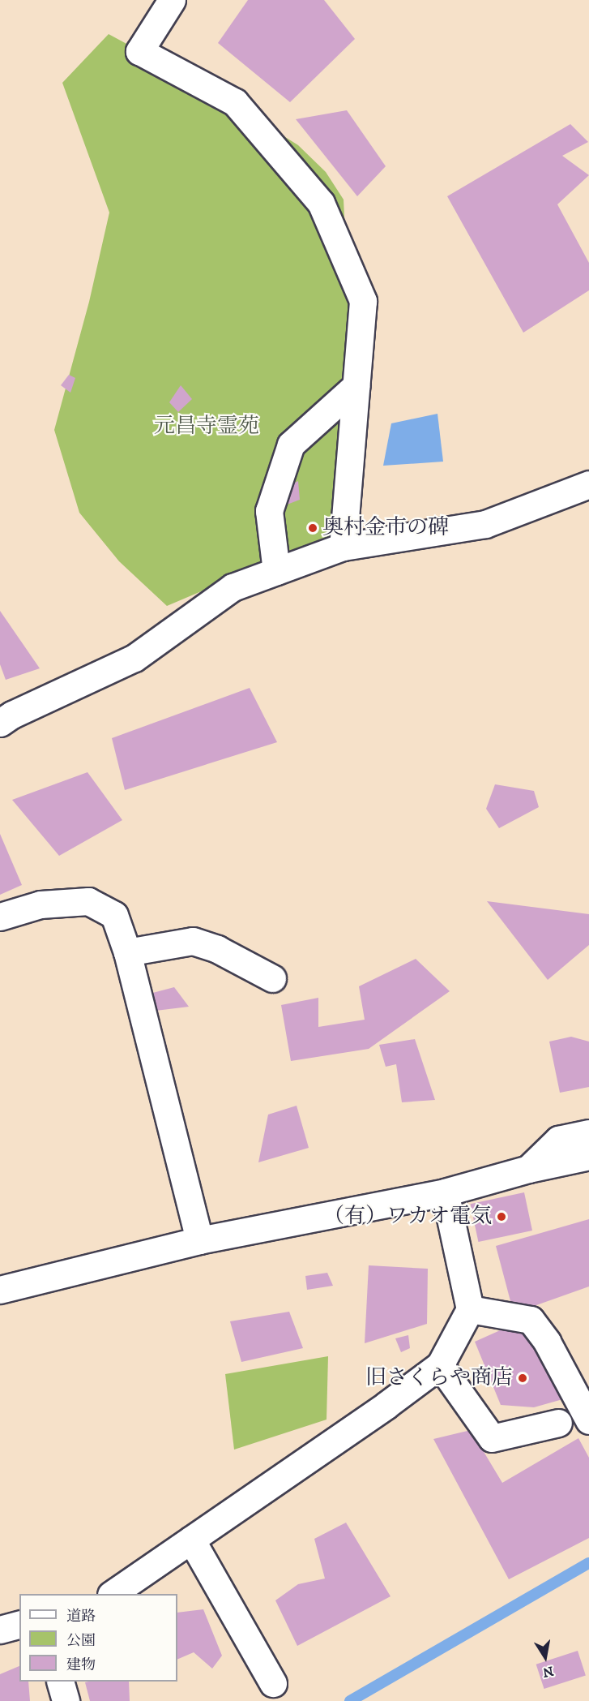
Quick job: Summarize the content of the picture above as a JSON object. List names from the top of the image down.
{
  "parks": ["元昌寺霊苑"],
  "places": ["奥村金市の碑", "（有）ワカオ電気", "旧さくらや商店"],
  "legend": ["道路", "公園", "建物"],
  "north": "bottom"
}
